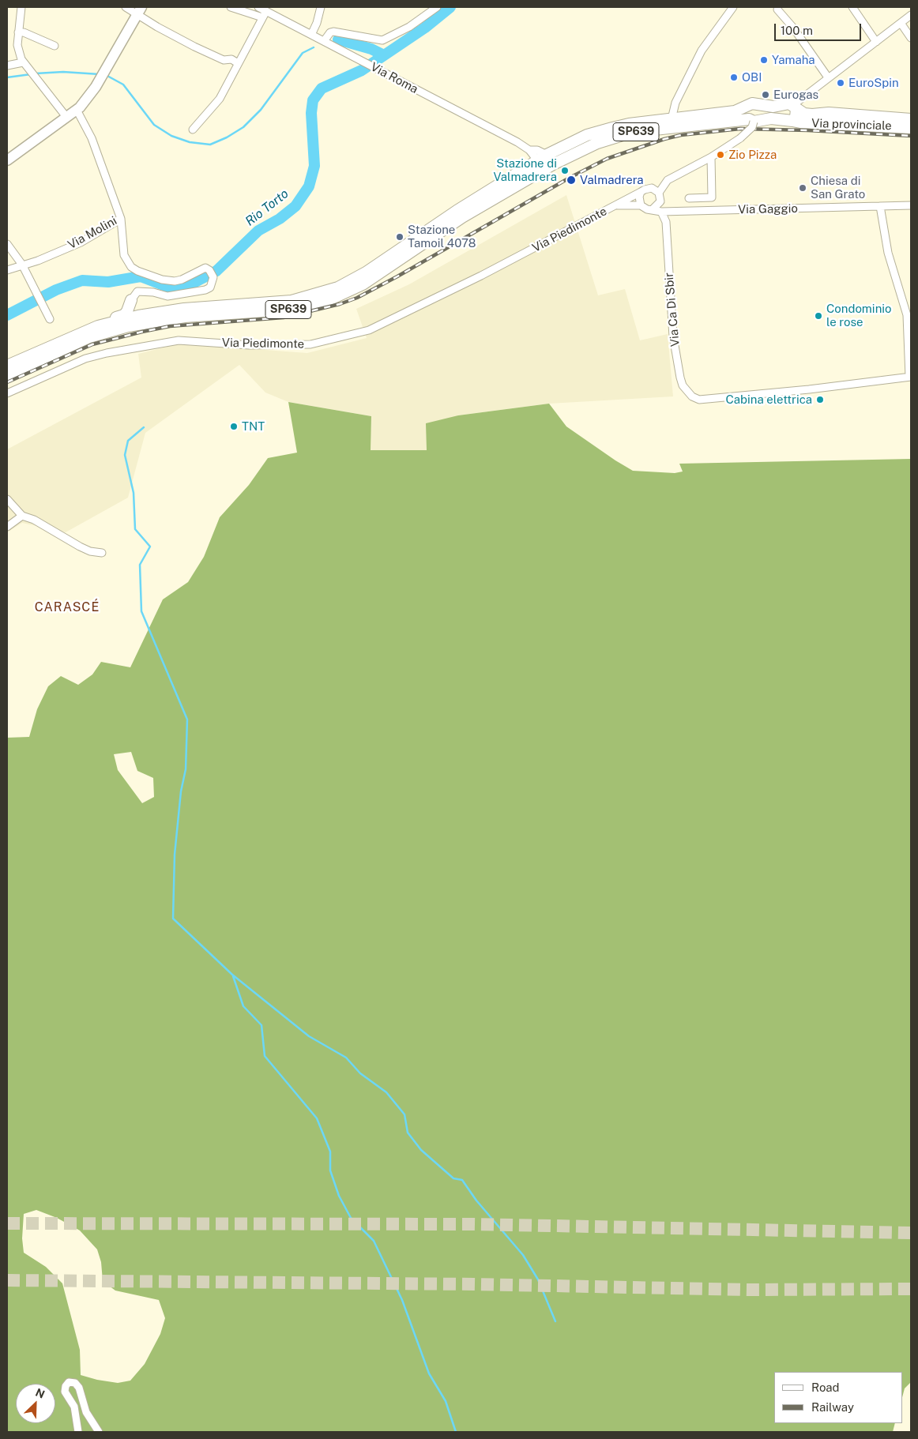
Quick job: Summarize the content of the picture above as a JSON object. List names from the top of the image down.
{
  "streets": {
    "main road": ["Via provinciale", "SP639"],
    "street": [
      "Via Roma",
      "Via Gaggio",
      "Via Piedimonte",
      "Via Molini",
      "Via Ca Di Sbir"
    ]
  },
  "crossings": [
    ["Via Roma", "SP639"],
    ["Via provinciale", "SP639"],
    ["Via Gaggio", "Via Piedimonte"],
    ["Via Gaggio", "Via Ca Di Sbir"]
  ],
  "districts": ["CARASCÉ"],
  "water": ["Rio Torto"],
  "places": [
    "Yamaha",
    "OBI",
    "EuroSpin",
    "Eurogas",
    "Zio Pizza",
    "Stazione di Valmadrera",
    "Valmadrera",
    "Chiesa di San Grato",
    "Stazione Tamoil 4078",
    "Condominio le rose",
    "Cabina elettrica",
    "TNT"
  ],
  "legend": ["Road", "Railway"],
  "scale_bar": "100 m",
  "north": "top right"
}
